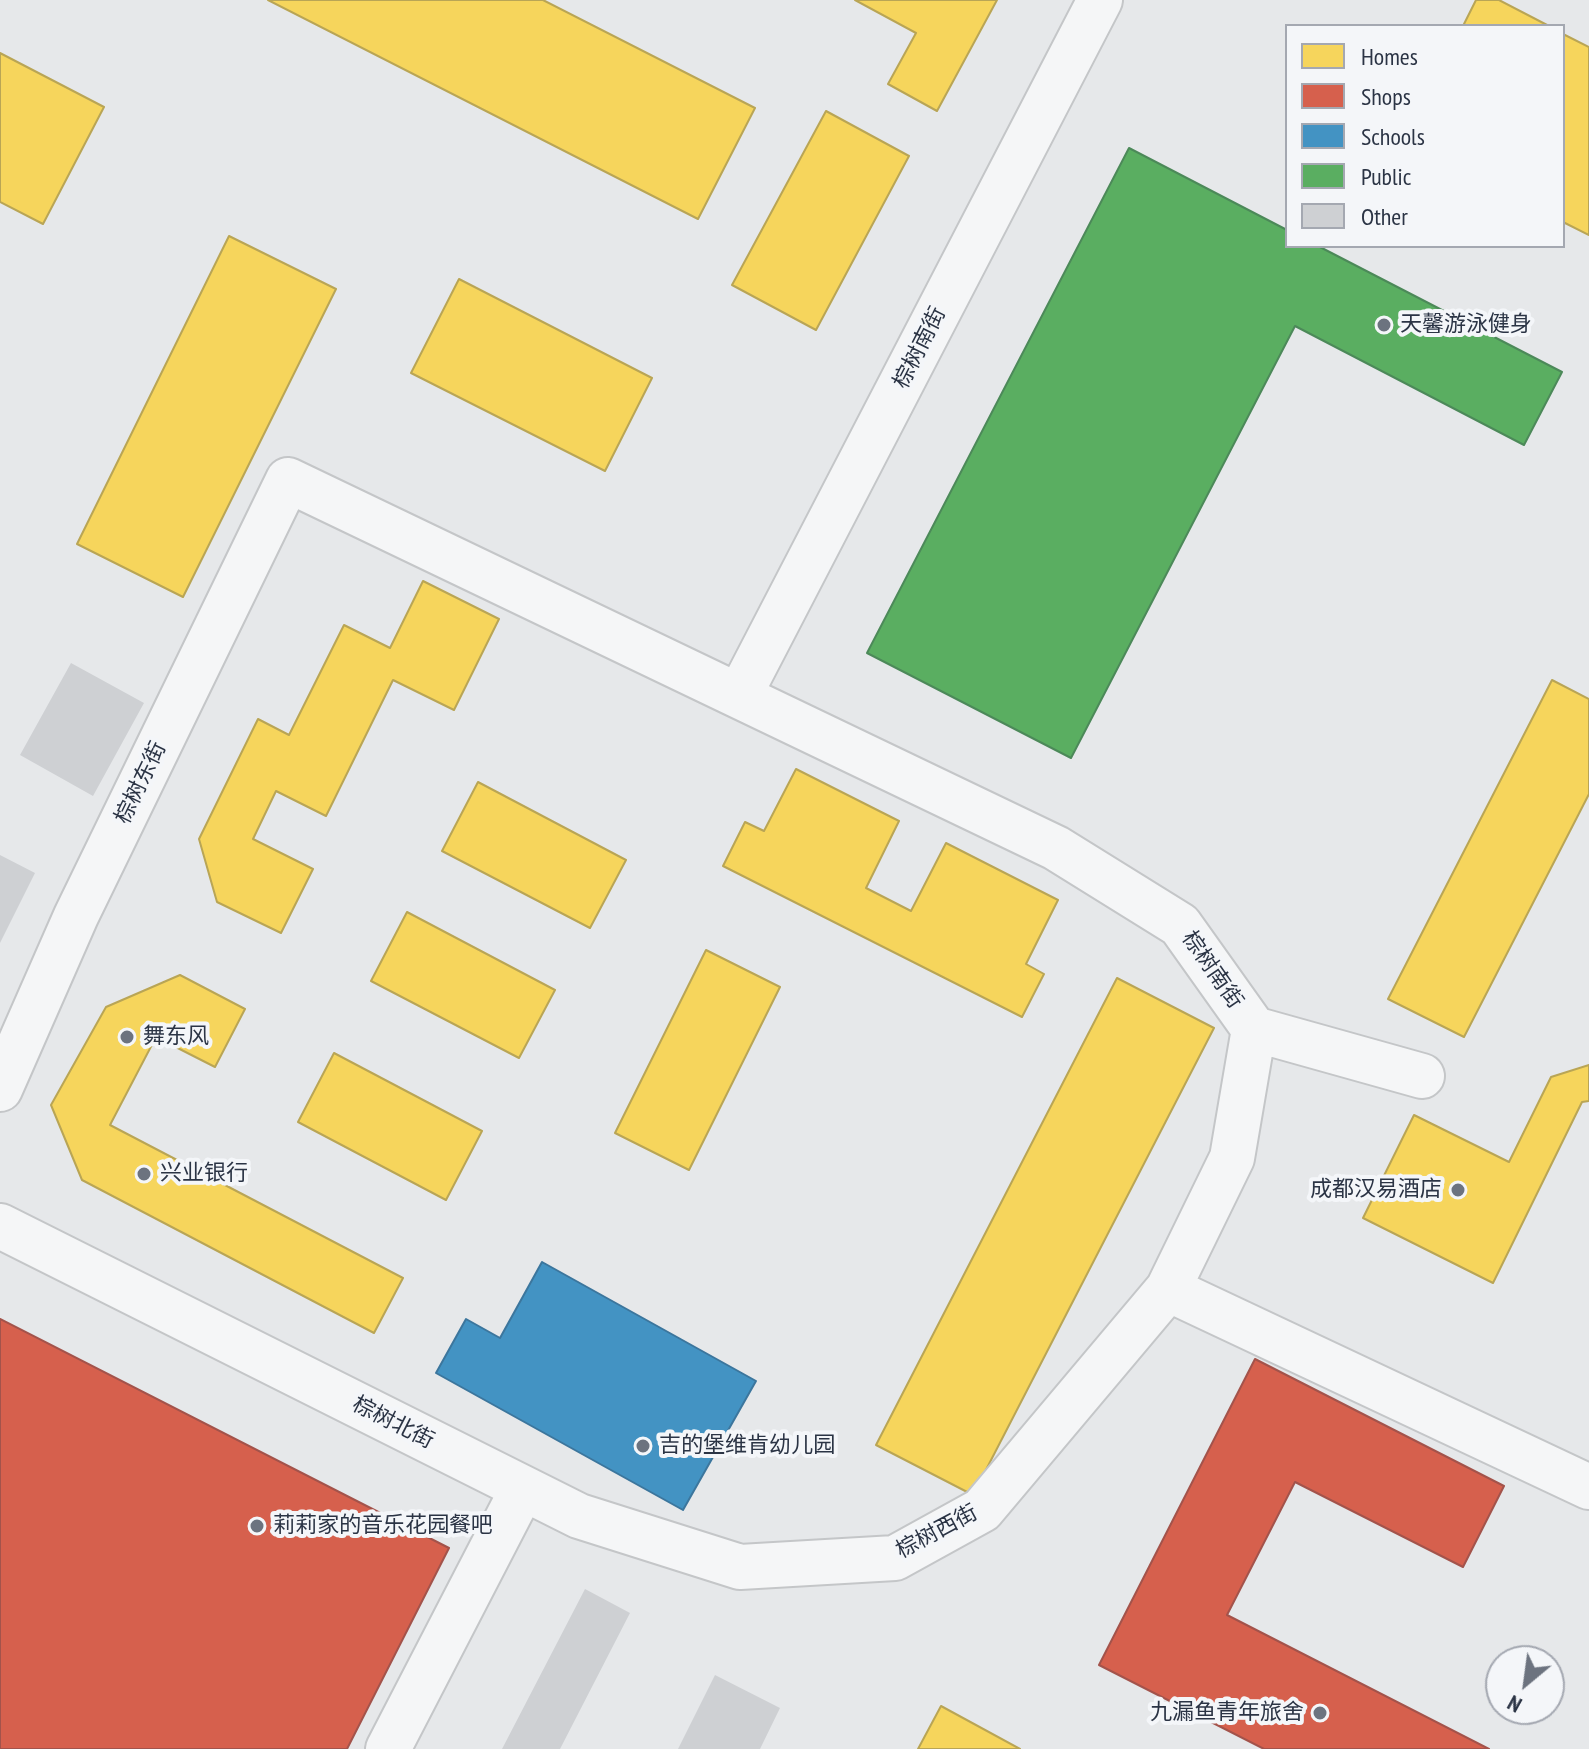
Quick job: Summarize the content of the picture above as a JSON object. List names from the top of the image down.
{
  "streets": {
    "street": [
      "棕树南街",
      "棕树东街",
      "棕树北街",
      "棕树西街"
    ]
  },
  "crossings": [
    ["棕树南街", "棕树东街"],
    ["棕树南街", "棕树西街"],
    ["棕树北街", "棕树西街"]
  ],
  "places": [
    "天馨游泳健身",
    "舞东风",
    "兴业银行",
    "成都汉易酒店",
    "吉的堡维肯幼儿园",
    "莉莉家的音乐花园餐吧",
    "九漏鱼青年旅舍"
  ],
  "legend": [
    "Homes",
    "Shops",
    "Schools",
    "Public",
    "Other"
  ],
  "north": "bottom left"
}
